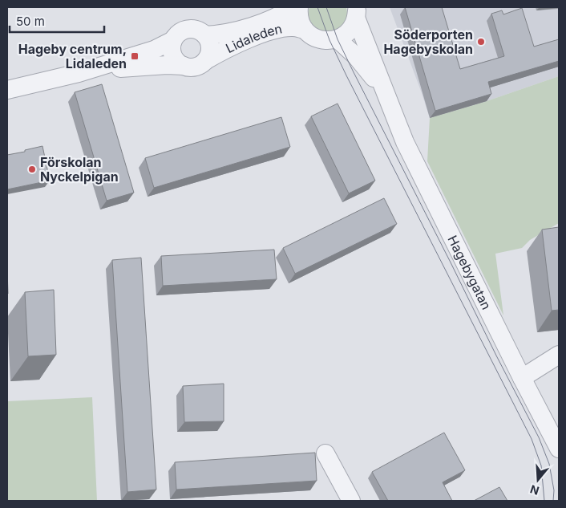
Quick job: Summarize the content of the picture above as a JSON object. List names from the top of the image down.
{
  "streets": {
    "street": ["Lidaleden", "Hagebygatan"]
  },
  "places": {
    "other": ["Söderporten Hagebyskolan", "Förskolan Nyckelpigan"],
    "transit": ["Hageby centrum, Lidaleden"]
  },
  "scale_bar": "50 m",
  "north": "bottom"
}
